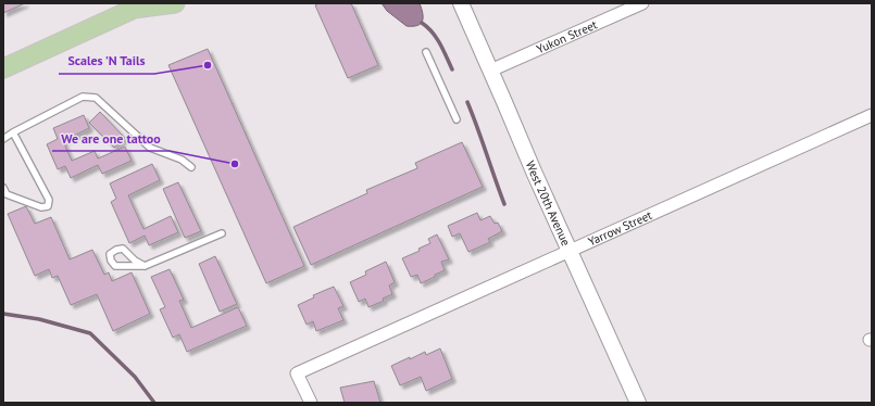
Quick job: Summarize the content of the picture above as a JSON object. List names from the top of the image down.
{
  "streets": {
    "street": ["Yukon Street", "West 20th Avenue", "Yarrow Street"]
  },
  "crossings": [
    ["Yukon Street", "West 20th Avenue"],
    ["West 20th Avenue", "Yarrow Street"]
  ],
  "places": ["Scales 'N Tails", "We are one tattoo"]
}
